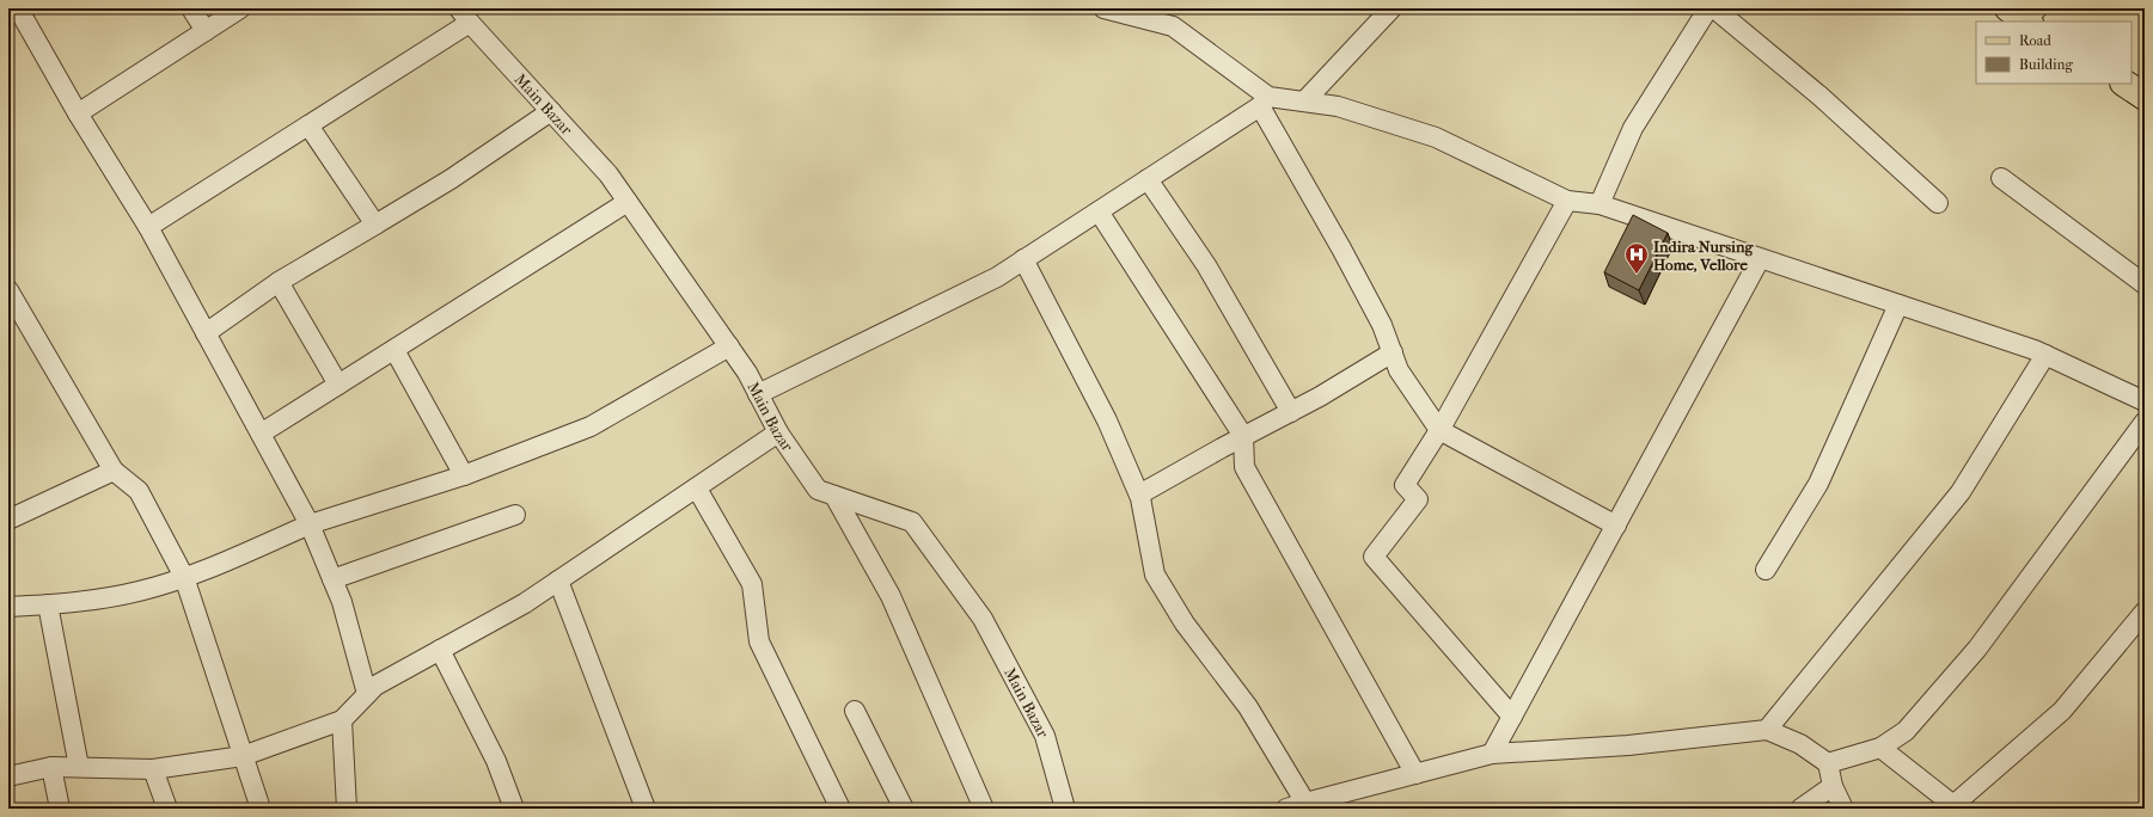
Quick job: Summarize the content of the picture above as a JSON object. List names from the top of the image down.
{
  "streets": {
    "street": ["Main Bazar"]
  },
  "places": {
    "hospital": ["Indira Nursing Home, Vellore"]
  },
  "legend": ["Road", "Building"]
}
